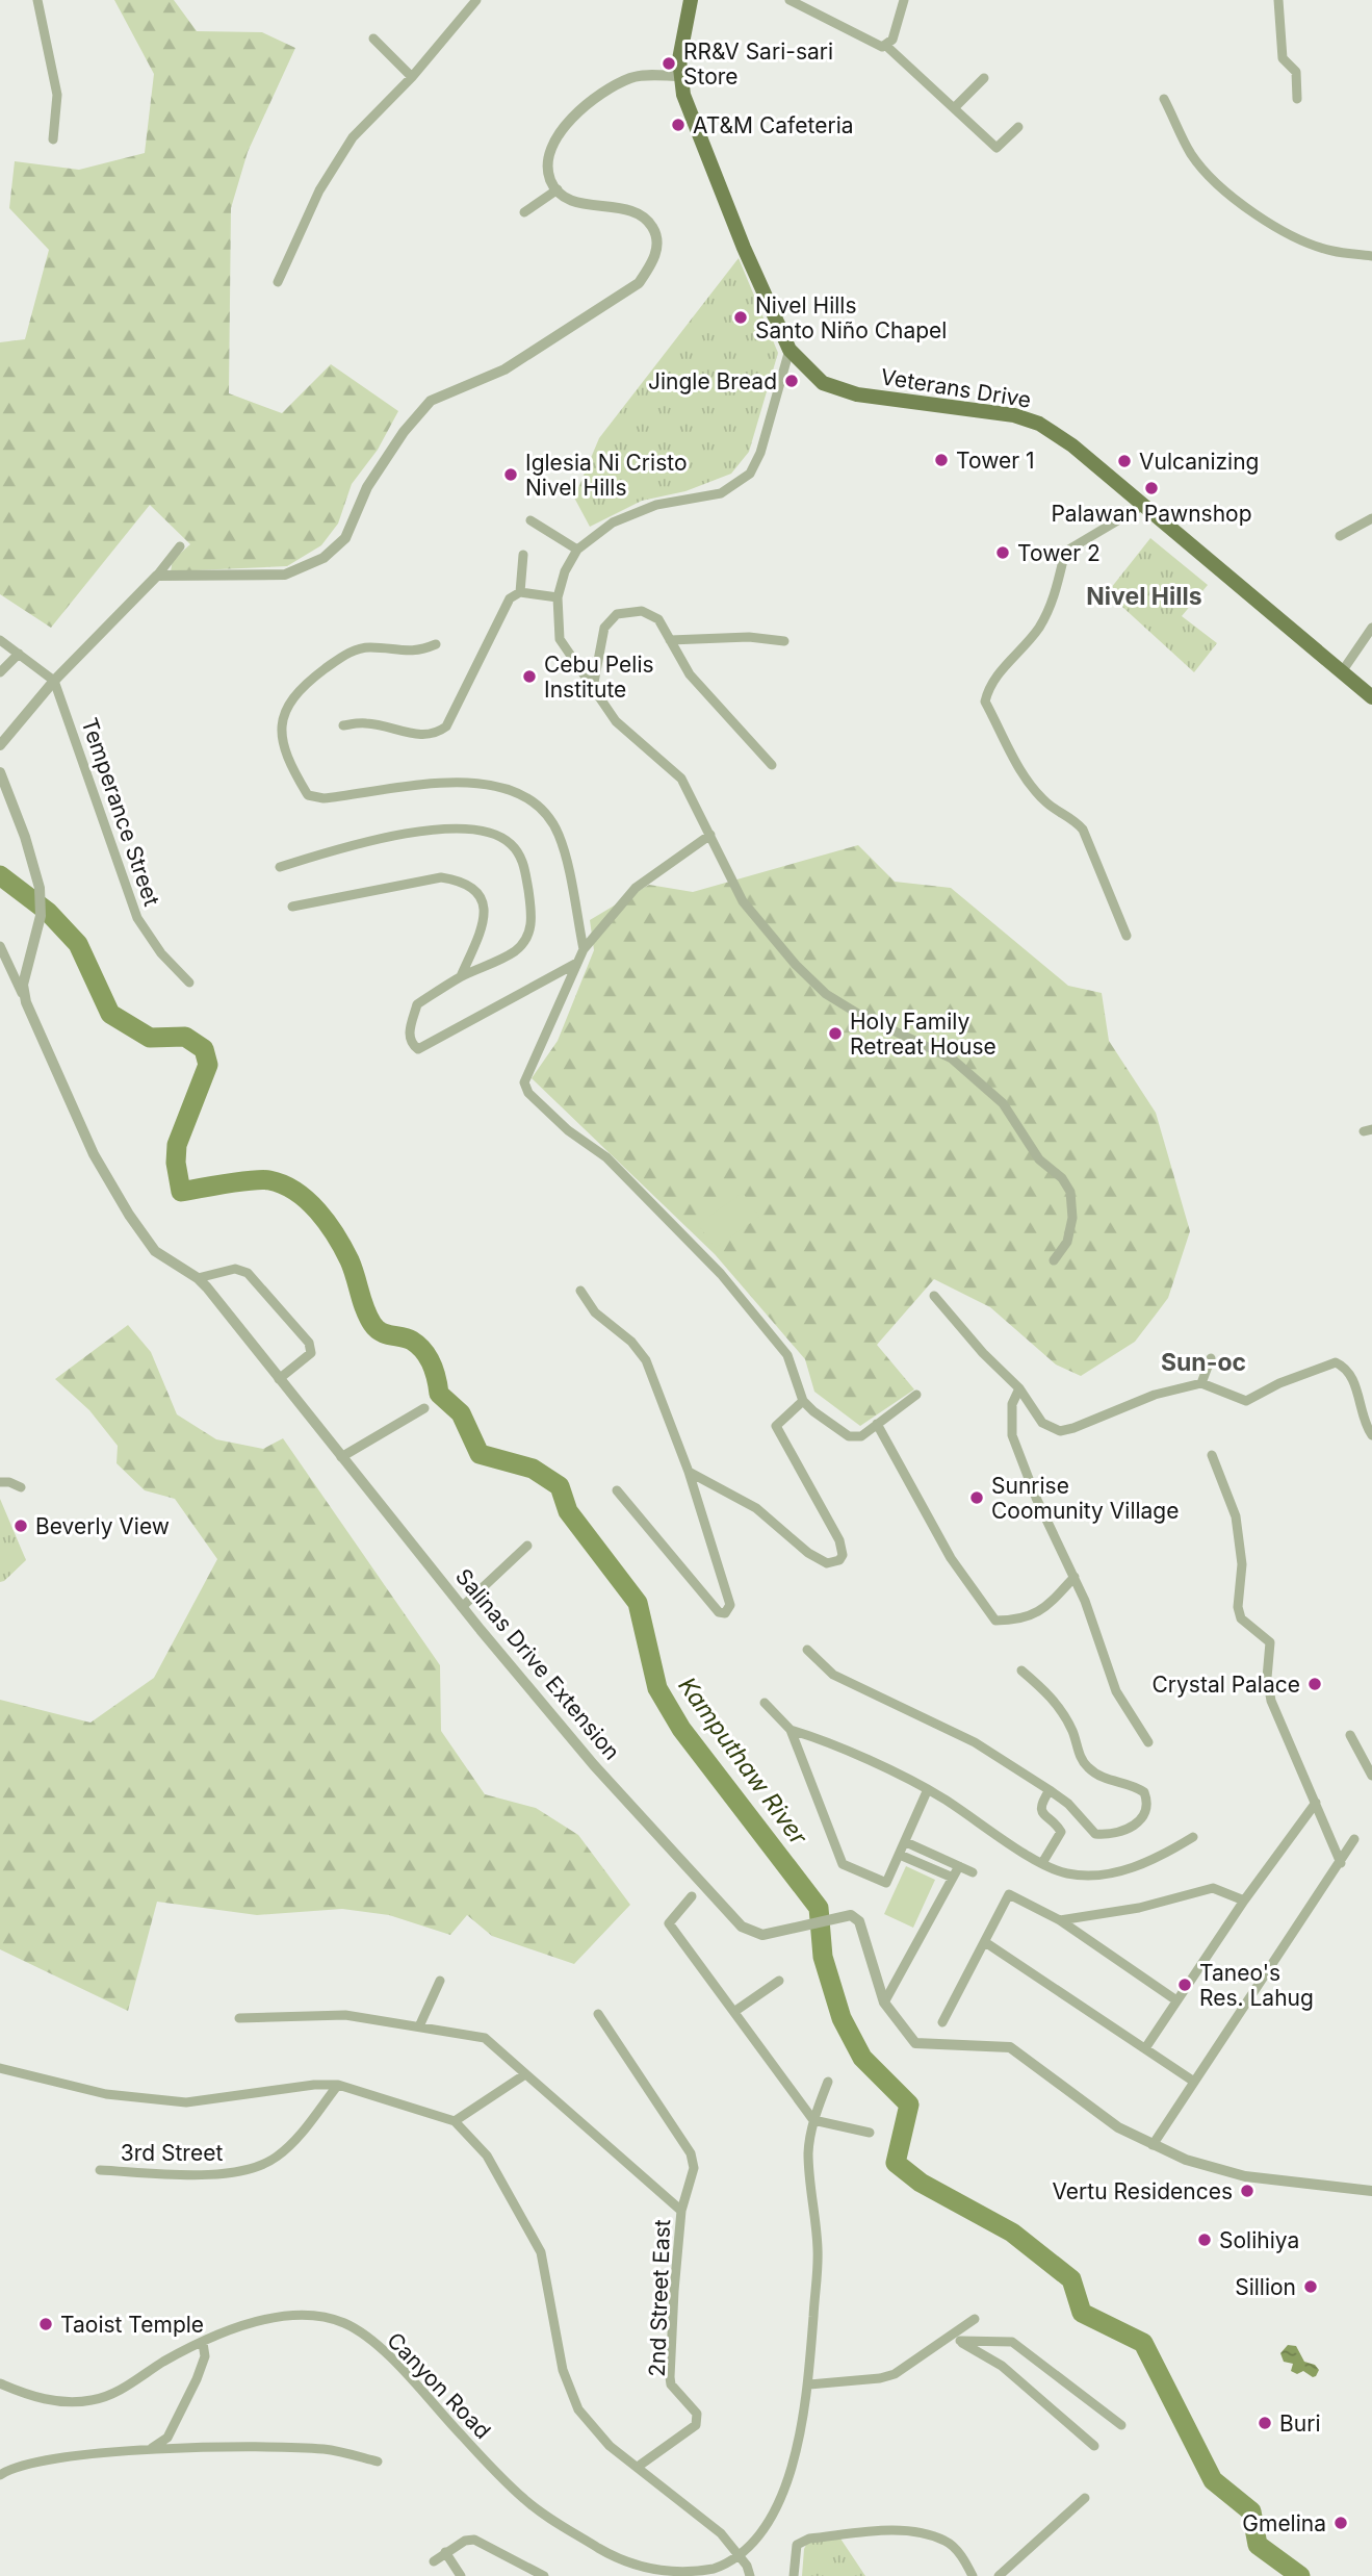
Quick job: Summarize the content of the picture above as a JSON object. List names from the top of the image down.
{
  "streets": {
    "main road": ["Veterans Drive"],
    "street": [
      "Temperance Street",
      "Salinas Drive Extension",
      "3rd Street",
      "2nd Street East",
      "Canyon Road"
    ]
  },
  "districts": ["Nivel Hills", "Sun-oc"],
  "water": ["Kamputhaw River"],
  "places": [
    "RR&V Sari-sari Store",
    "AT&M Cafeteria",
    "Nivel Hills Santo Niño Chapel",
    "Jingle Bread",
    "Tower 1",
    "Vulcanizing",
    "Iglesia Ni Cristo Nivel Hills",
    "Palawan Pawnshop",
    "Tower 2",
    "Cebu Pelis Institute",
    "Holy Family Retreat House",
    "Sunrise Coomunity Village",
    "Beverly View",
    "Crystal Palace",
    "Taneo's Res. Lahug",
    "Vertu Residences",
    "Solihiya",
    "Sillion",
    "Taoist Temple",
    "Buri",
    "Gmelina"
  ]
}
